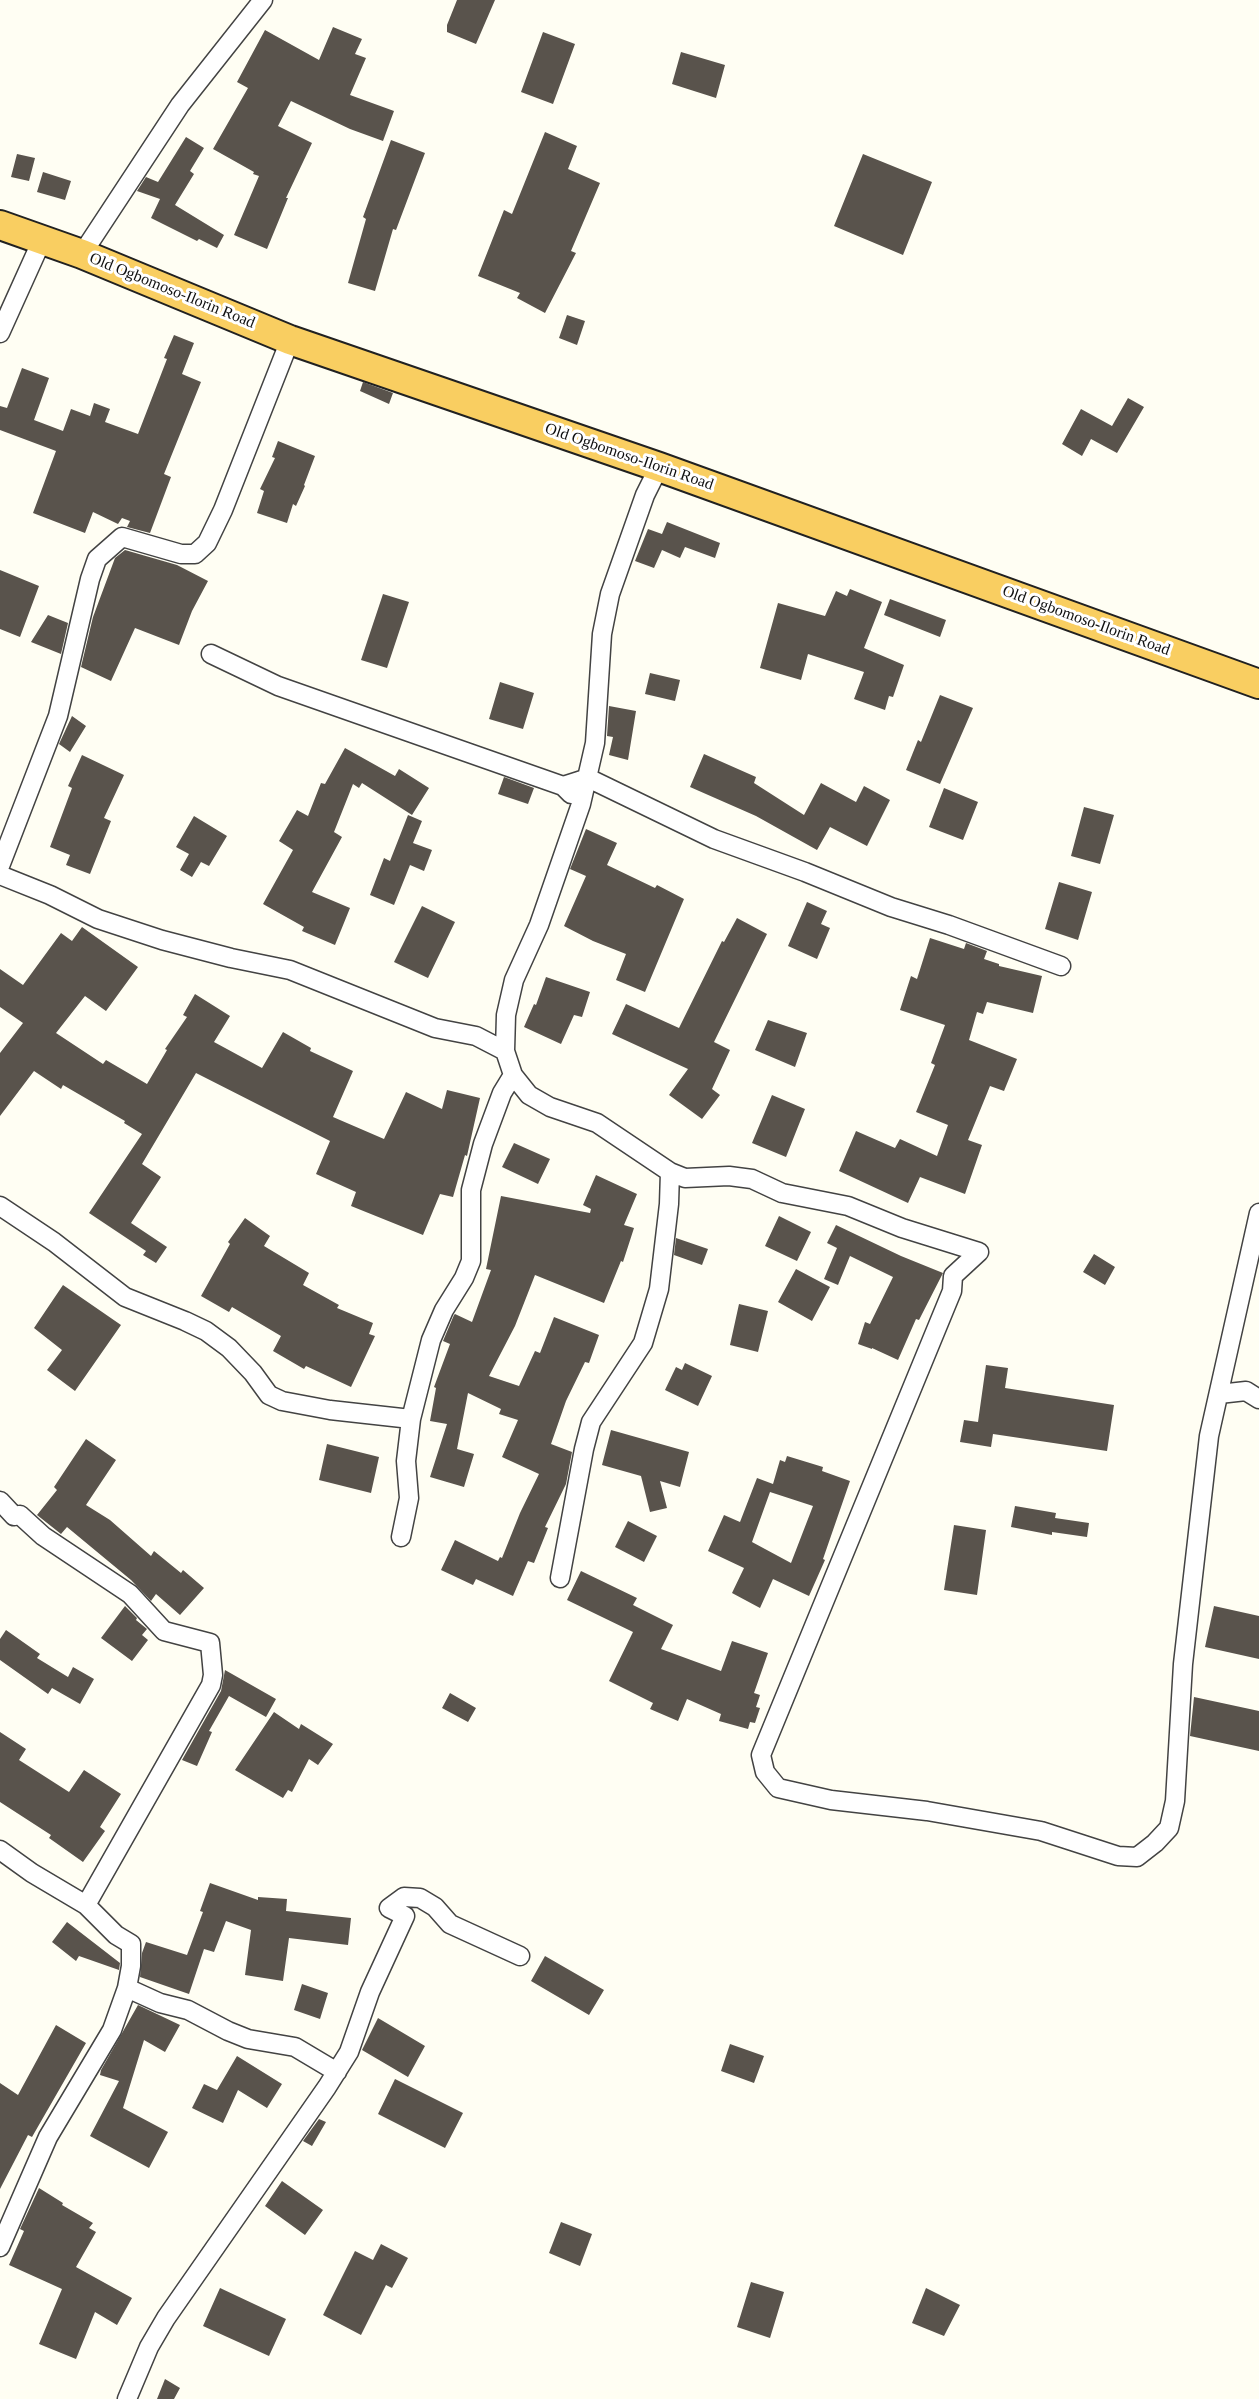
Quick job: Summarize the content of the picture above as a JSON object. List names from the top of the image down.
{
  "streets": {
    "highway": ["Old Ogbomoso-Ilorin Road"]
  }
}
